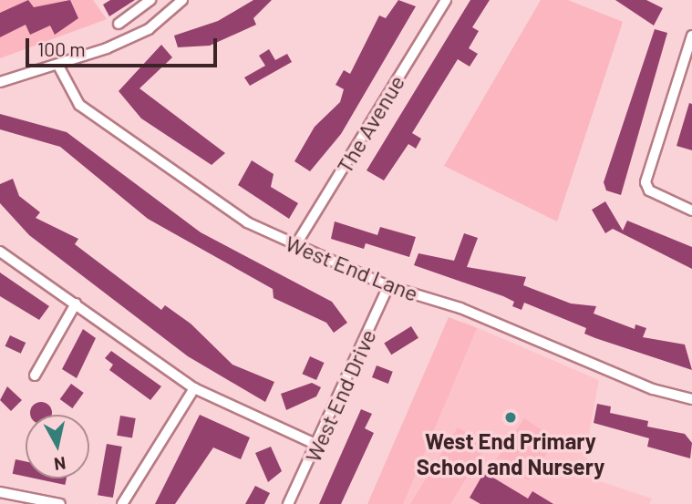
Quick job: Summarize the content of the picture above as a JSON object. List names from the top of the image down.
{
  "streets": {
    "street": ["The Avenue", "West End Lane", "West End Drive"]
  },
  "crossings": [
    ["The Avenue", "West End Lane"],
    ["West End Lane", "West End Drive"]
  ],
  "places": ["West End Primary School and Nursery"],
  "scale_bar": "100 m",
  "north": "bottom"
}
